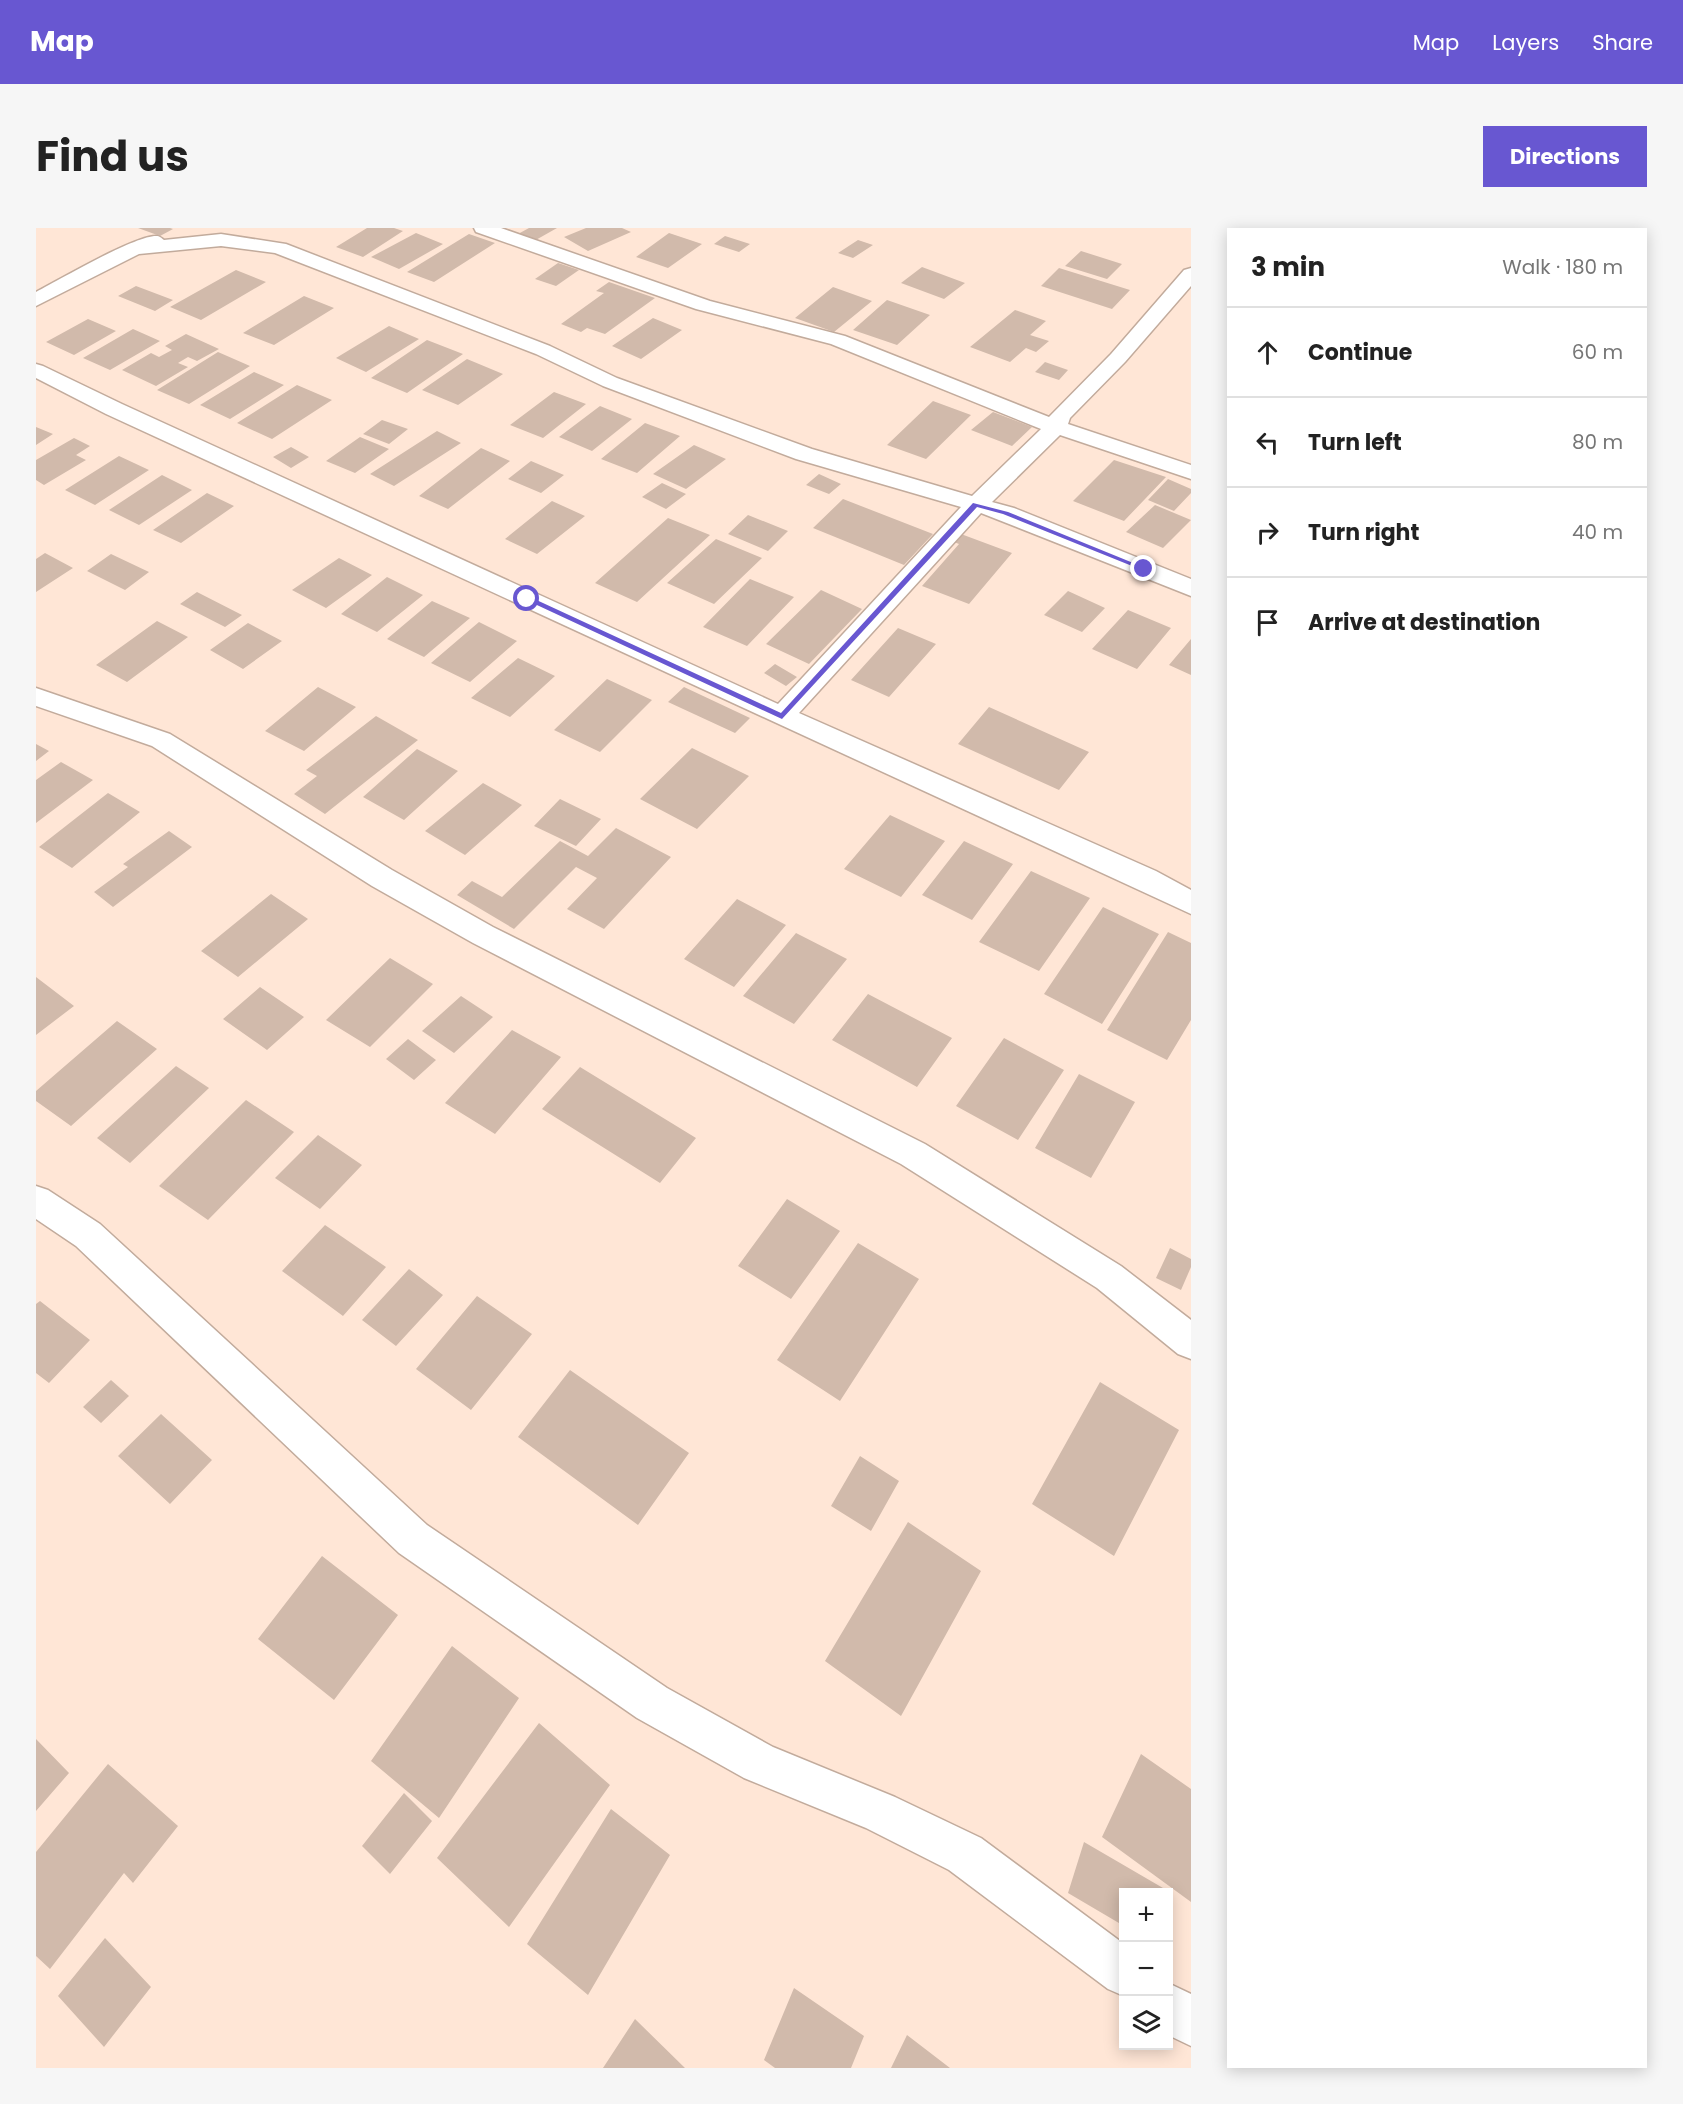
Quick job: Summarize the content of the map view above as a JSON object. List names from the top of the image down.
{
  "page": {
    "header": "Map",
    "nav": ["Map", "Layers", "Share"],
    "title": "Find us",
    "buttons": "Directions",
    "heading": ["3 min", "Walk · 180 m"],
    "list": [
      ["Continue", "60 m"],
      ["Turn left", "80 m"],
      ["Turn right", "40 m"],
      "Arrive at destination"
    ],
    "map_buttons": ["+", "−"]
  }
}
